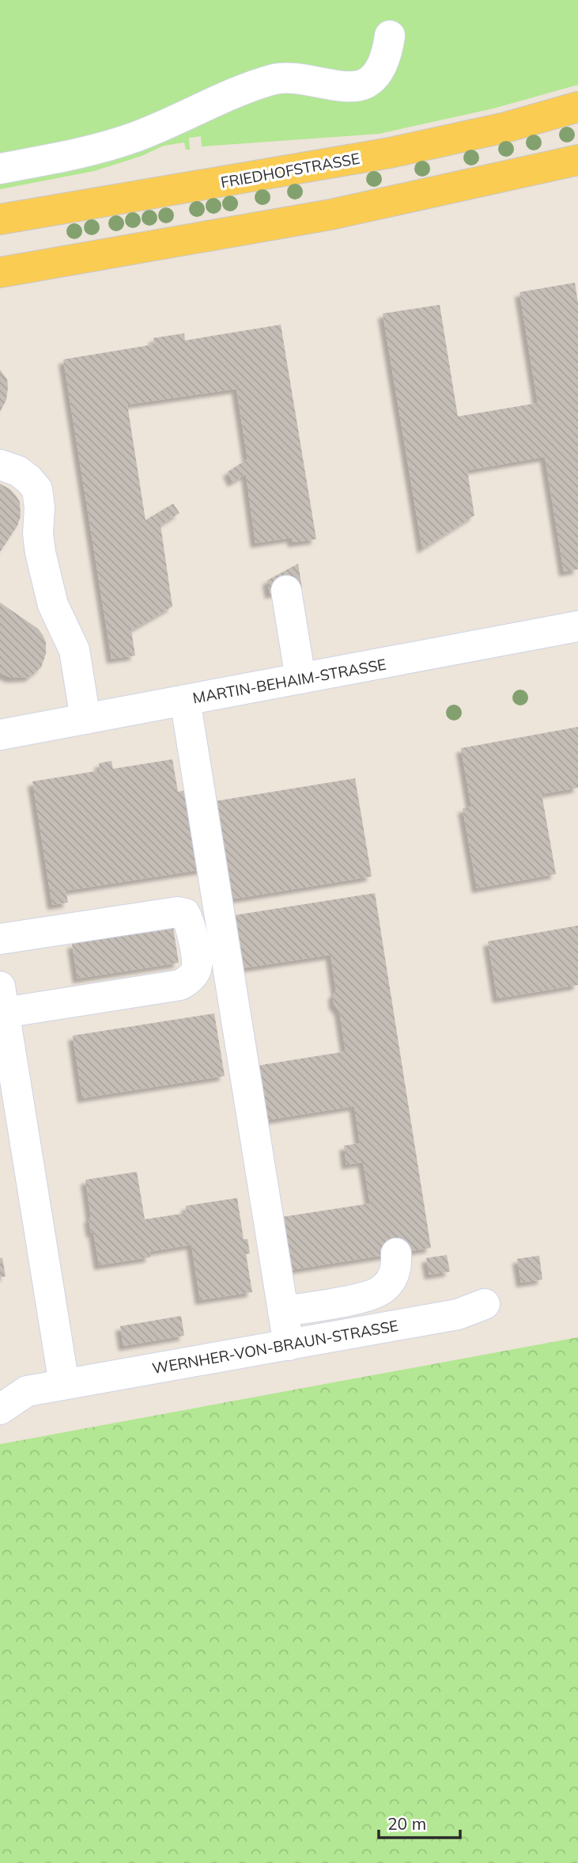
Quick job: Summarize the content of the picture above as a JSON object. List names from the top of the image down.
{
  "streets": {
    "main road": ["FRIEDHOFSTRASSE"],
    "street": ["MARTIN-BEHAIM-STRASSE", "WERNHER-VON-BRAUN-STRASSE"]
  },
  "scale_bar": "20 m"
}
